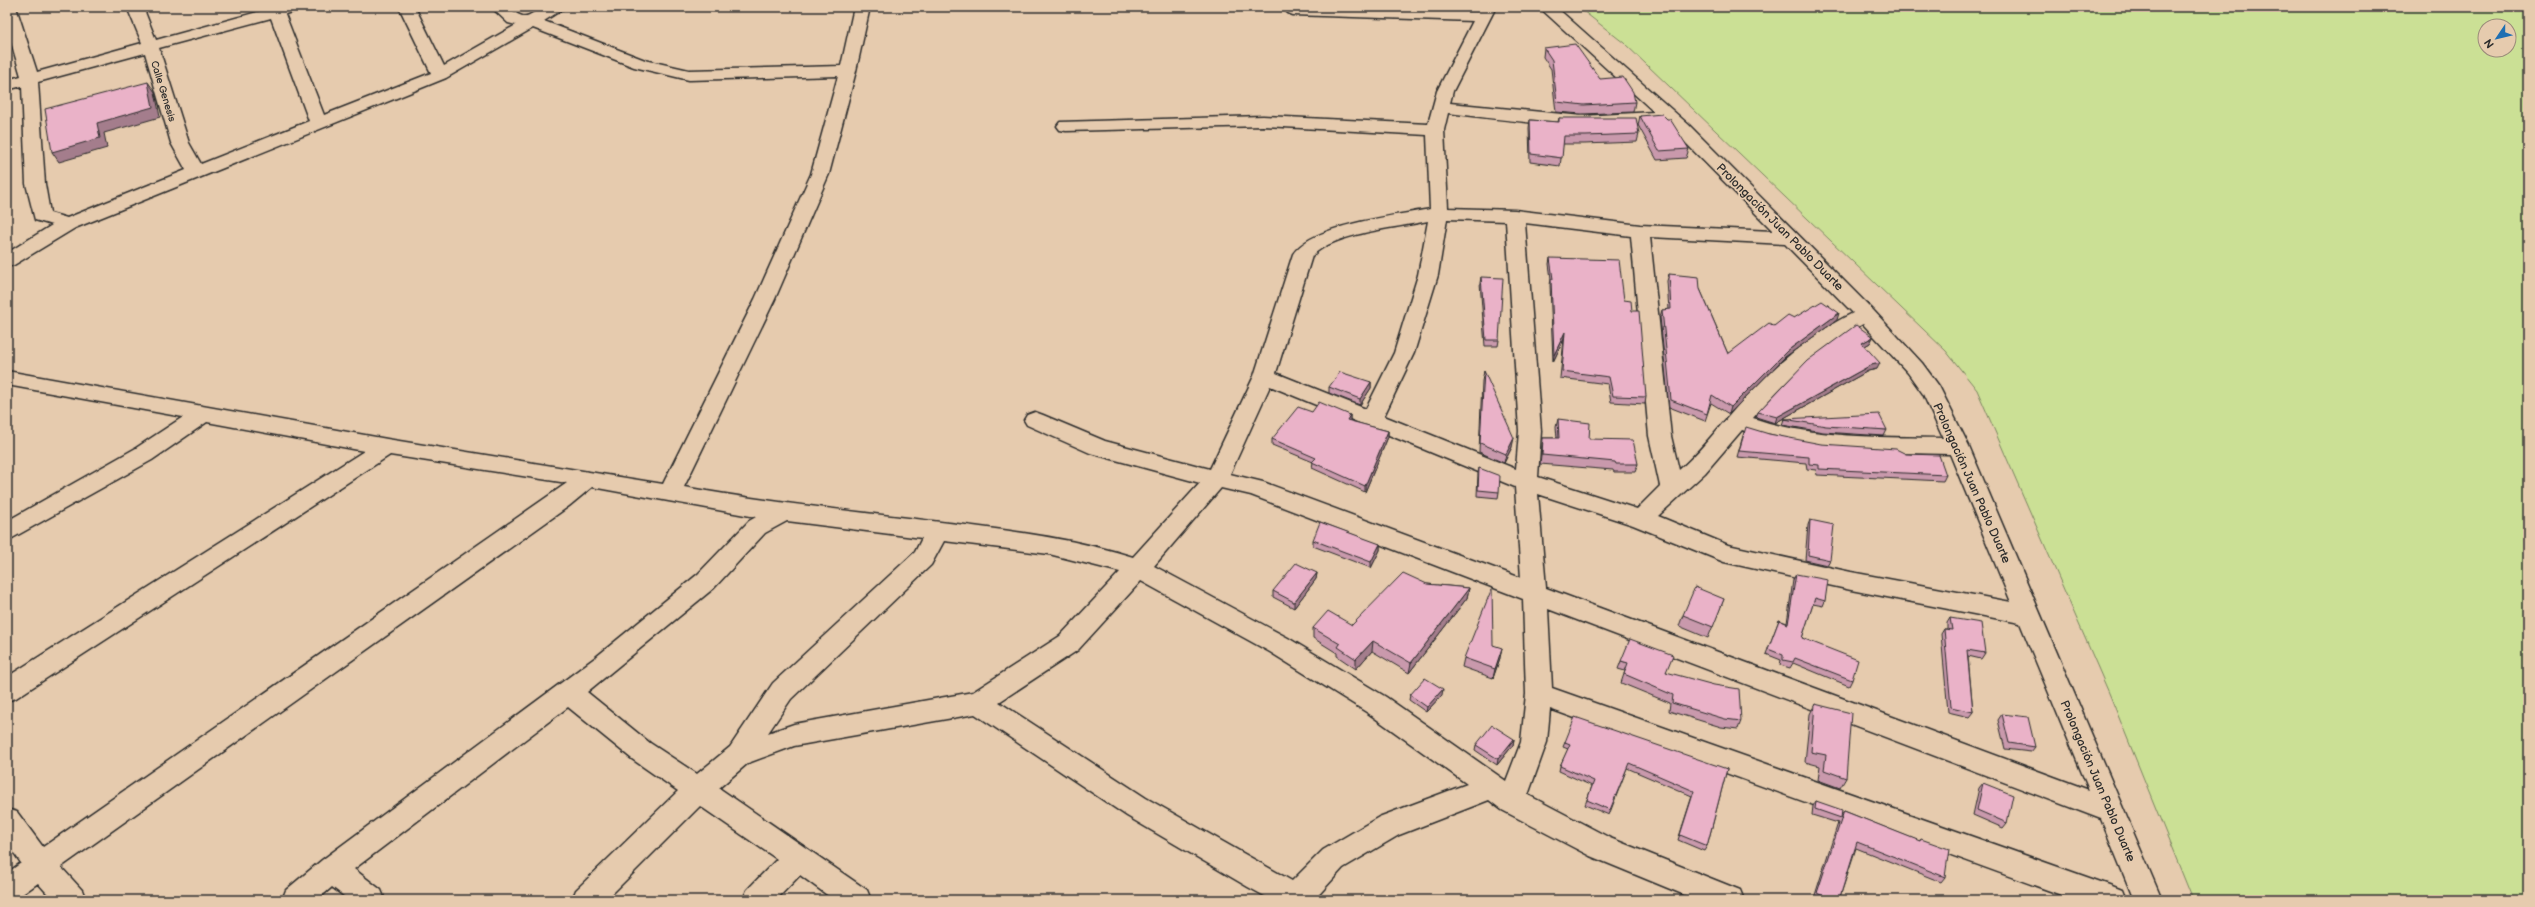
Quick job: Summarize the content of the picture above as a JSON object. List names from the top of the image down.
{
  "streets": {
    "street": ["Calle Genesis", "Prolongación Juan Pablo Duarte"]
  },
  "north": "bottom left"
}
